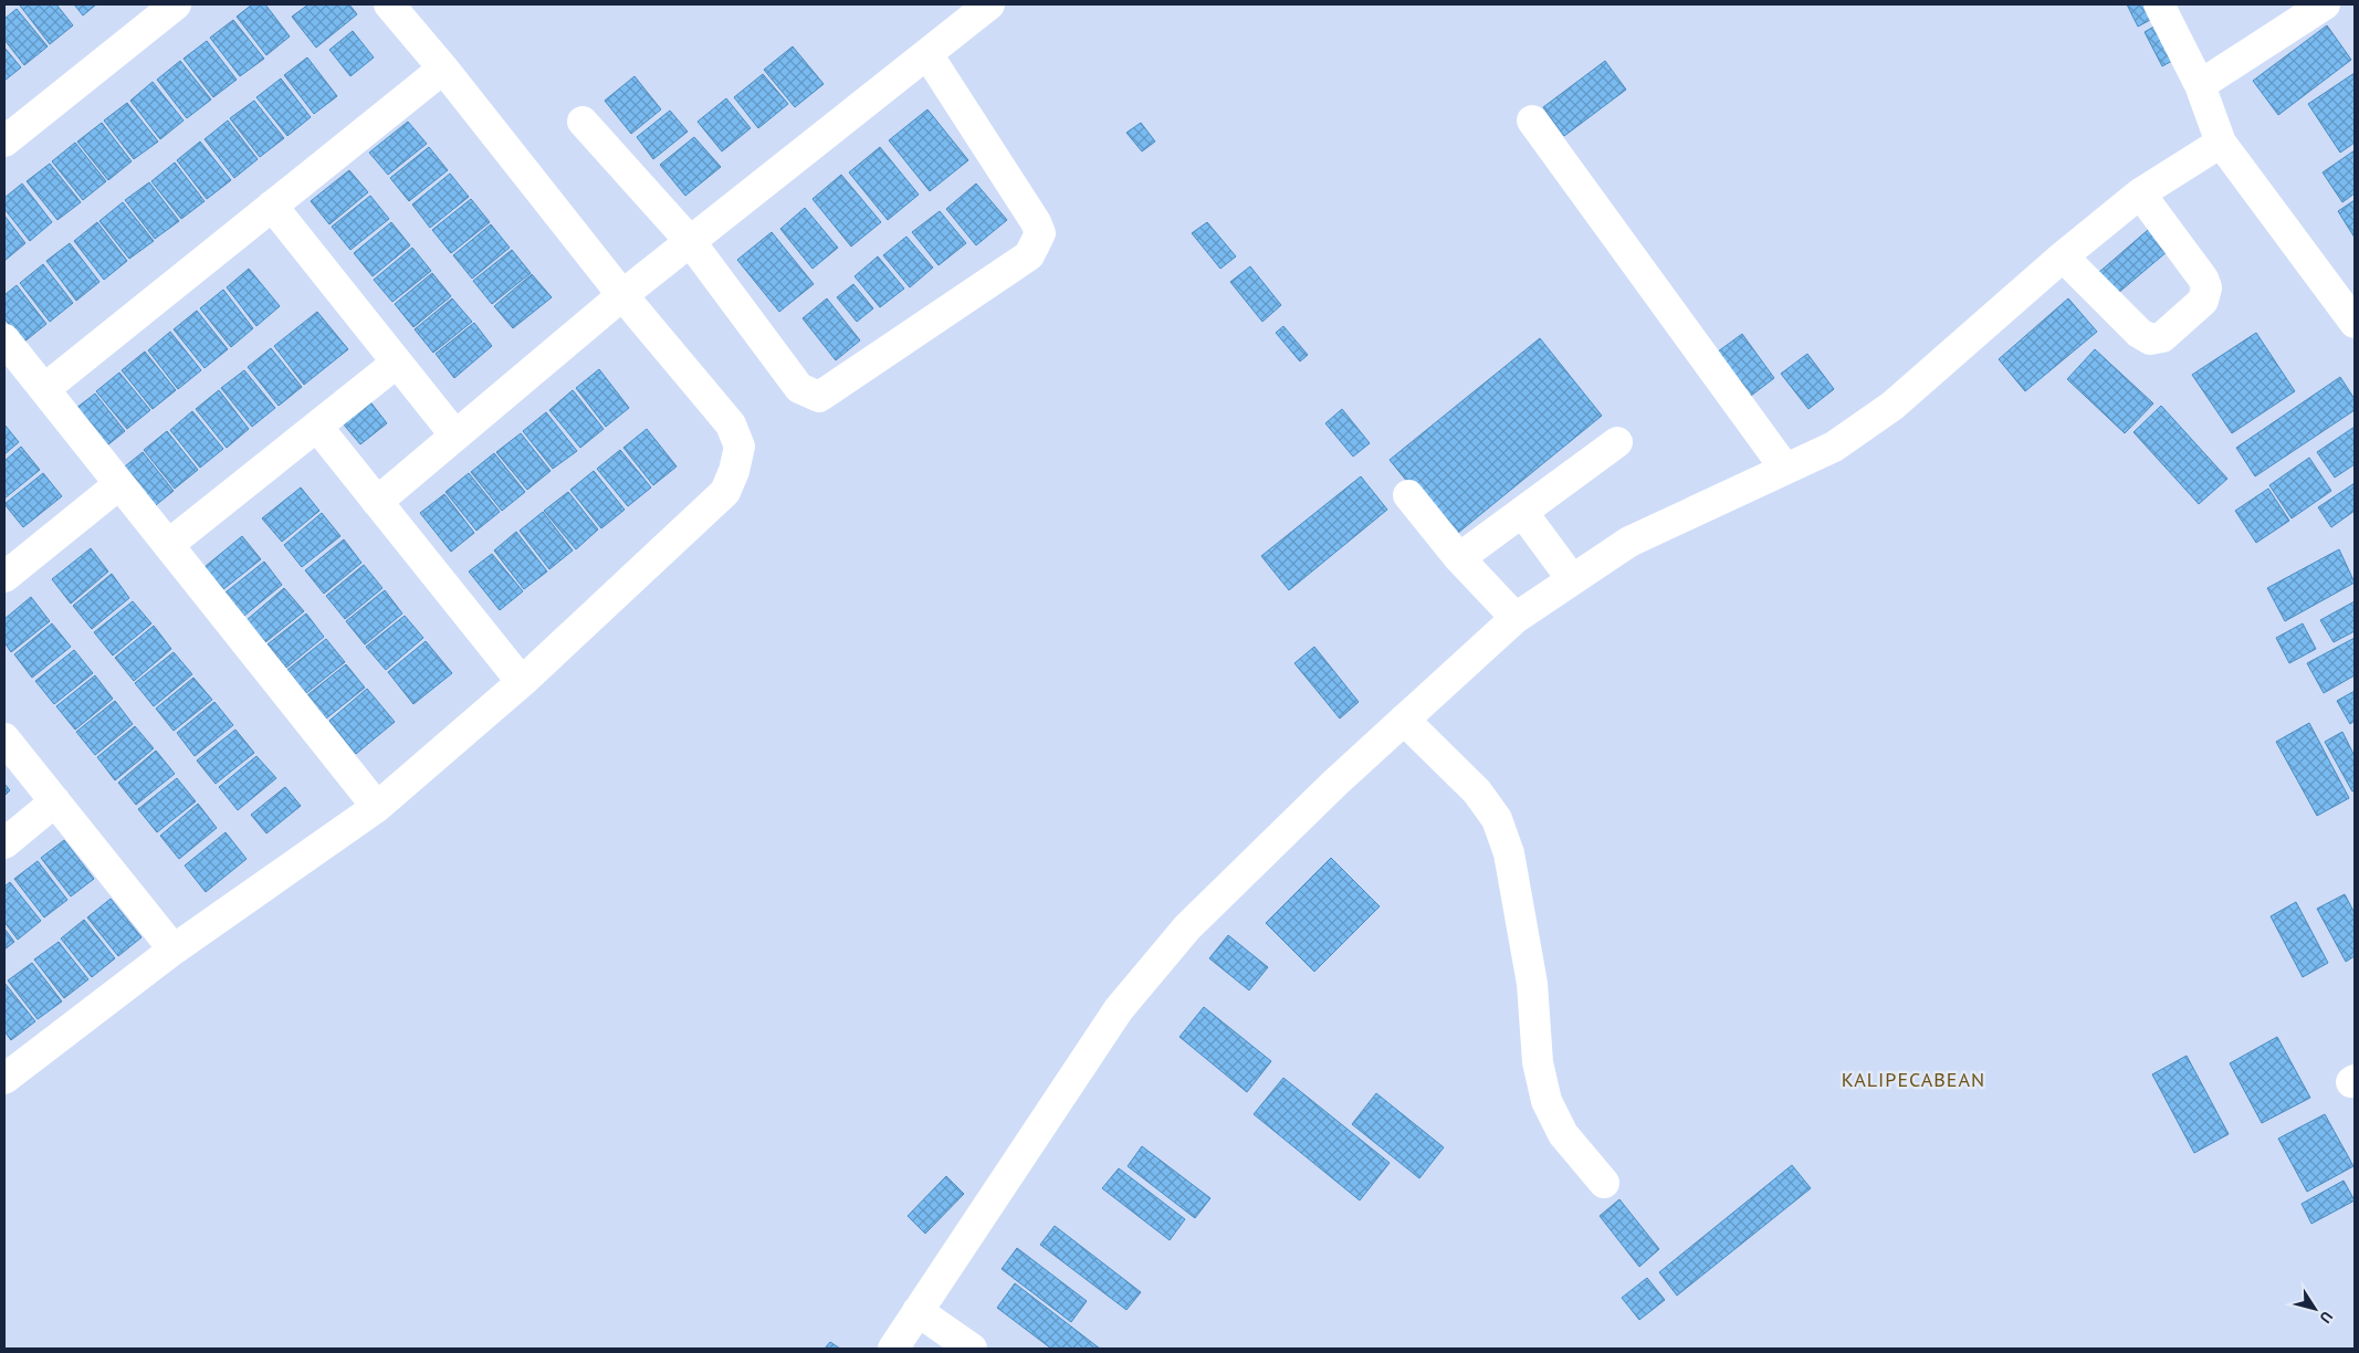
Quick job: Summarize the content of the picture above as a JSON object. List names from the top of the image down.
{
  "districts": ["KALIPECABEAN"],
  "north": "bottom right"
}
